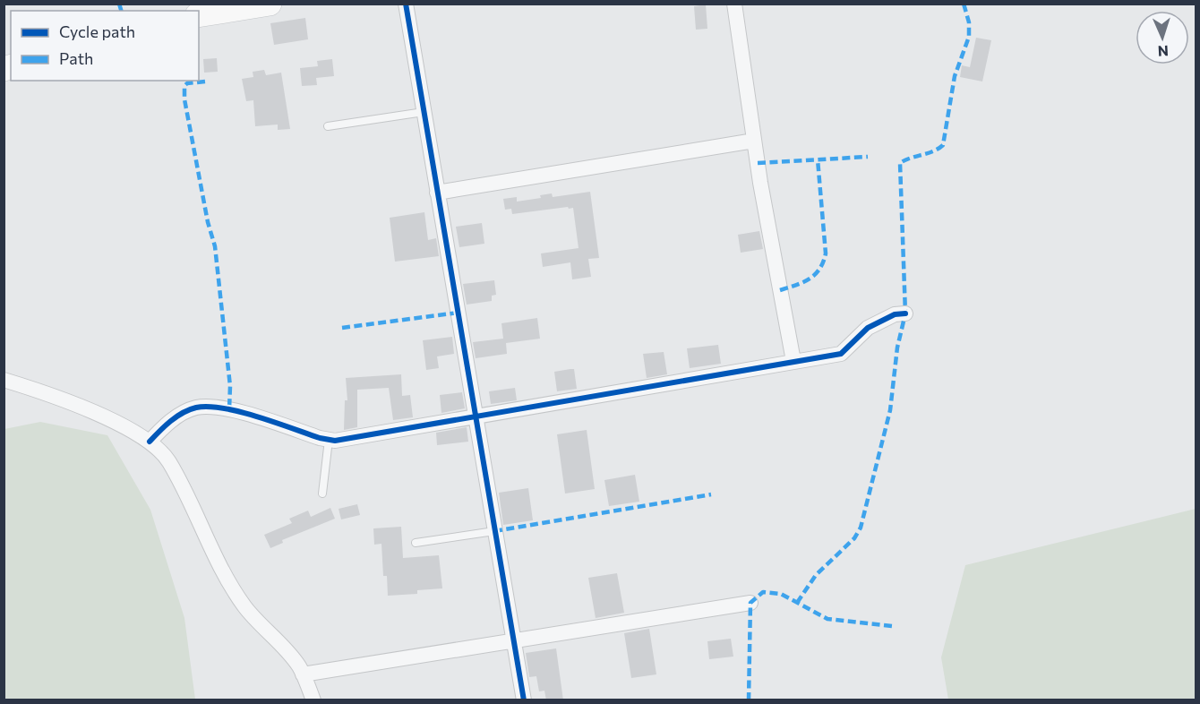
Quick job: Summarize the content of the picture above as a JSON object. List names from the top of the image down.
{
  "legend": ["Cycle path", "Path"],
  "north": "bottom"
}
